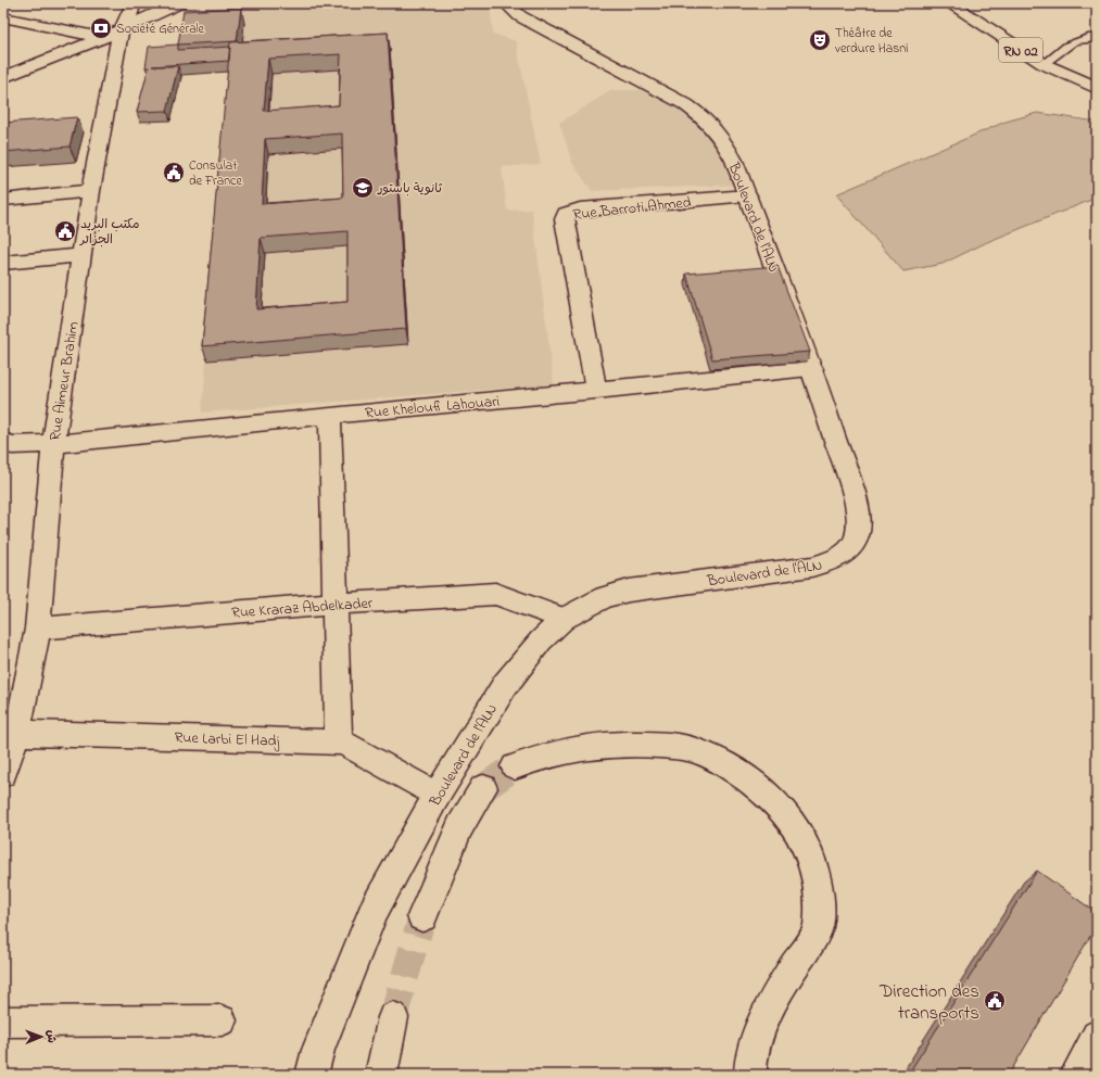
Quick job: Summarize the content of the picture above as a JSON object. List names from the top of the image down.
{
  "streets": {
    "street": [
      "RN 02",
      "Rue Barroti Ahmed",
      "Boulevard de l'ALN",
      "Rue Aimeur Brahim",
      "Rue Kheloufi Lahouari",
      "Rue Kraraz Abdelkader",
      "Rue Larbi El Hadj"
    ]
  },
  "crossings": [
    ["Rue Barroti Ahmed", "Boulevard de l'ALN"],
    ["Rue Barroti Ahmed", "Rue Kheloufi Lahouari"],
    ["Boulevard de l'ALN", "Rue Kheloufi Lahouari"],
    ["Boulevard de l'ALN", "Rue Kraraz Abdelkader"],
    ["Boulevard de l'ALN", "Rue Larbi El Hadj"],
    ["Rue Aimeur Brahim", "Rue Kheloufi Lahouari"],
    ["Rue Aimeur Brahim", "Rue Kraraz Abdelkader"],
    ["Rue Aimeur Brahim", "Rue Larbi El Hadj"]
  ],
  "places": {
    "bank": ["Société Générale"],
    "theatre": ["Théâtre de verdure Hasni"],
    "public building": ["Consulat de France", "مكتب البريد الجزائر", "Direction des transports"],
    "school or university": ["ثانوية باستور"]
  },
  "north": "right"
}
